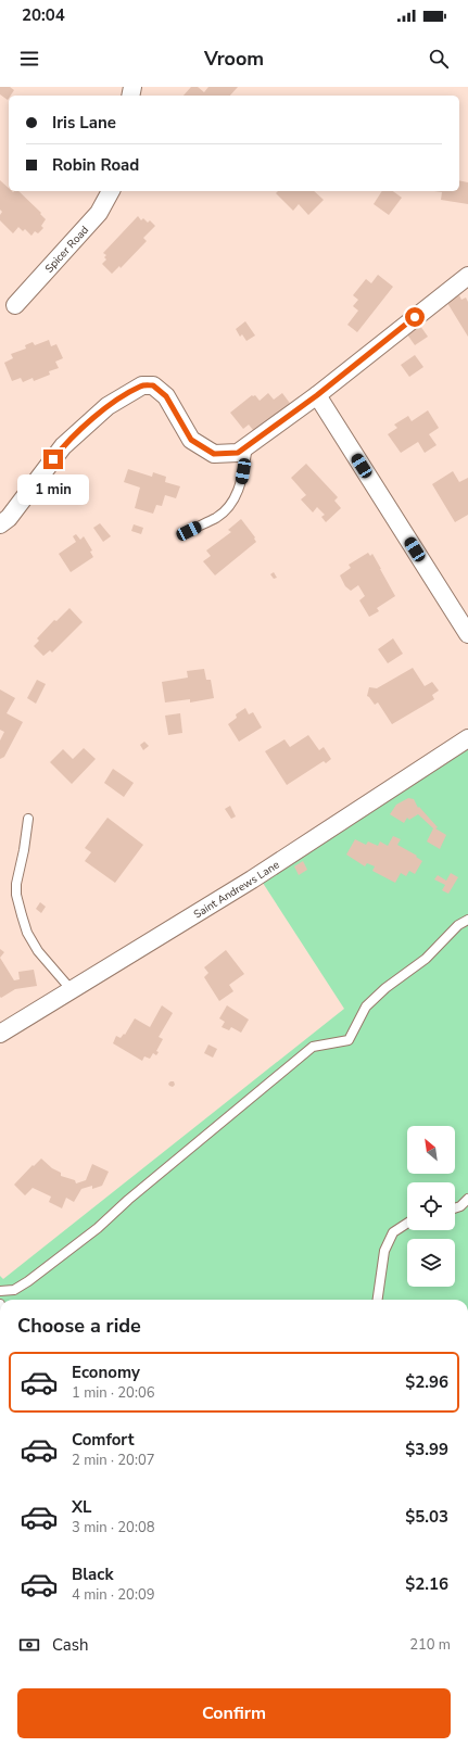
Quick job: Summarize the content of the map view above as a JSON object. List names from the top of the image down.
{
  "streets": {
    "street": ["Spicer Road", "Saint Andrews Lane"]
  },
  "north": "top left",
  "page": {
    "status": "20:04",
    "header": "Vroom",
    "banner": ["Iris Lane", "Robin Road"],
    "bubble": "1 min",
    "heading": "Choose a ride",
    "list": [
      {
        "name": "Economy",
        "note": "1 min · 20:06",
        "value": "$2.96"
      },
      {
        "name": "Comfort",
        "note": "2 min · 20:07",
        "value": "$3.99"
      },
      {
        "name": "XL",
        "note": "3 min · 20:08",
        "value": "$5.03"
      },
      {
        "name": "Black",
        "note": "4 min · 20:09",
        "value": "$2.16"
      }
    ],
    "pay": ["Cash", "210 m"],
    "buttons": "Confirm"
  }
}
